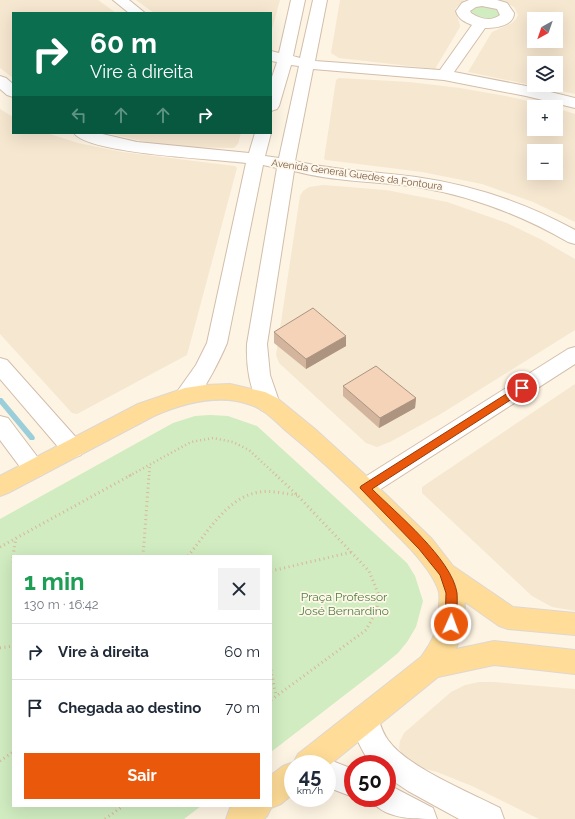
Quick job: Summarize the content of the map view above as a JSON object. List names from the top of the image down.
{
  "streets": {
    "street": ["Avenida General Guedes da Fontoura"]
  },
  "parks": ["Praça Professor José Bernardino"],
  "north": "bottom left",
  "page": {
    "map_buttons": ["+", "−"],
    "turn": ["60 m", "Vire à direita"],
    "heading": ["1 min", "130 m · 16:42"],
    "list": [
      {
        "name": "Vire à direita",
        "value": "60 m"
      },
      {
        "name": "Chegada ao destino",
        "value": "70 m"
      }
    ],
    "buttons": "Sair",
    "speed": "45 km/h",
    "limit": "50"
  }
}
